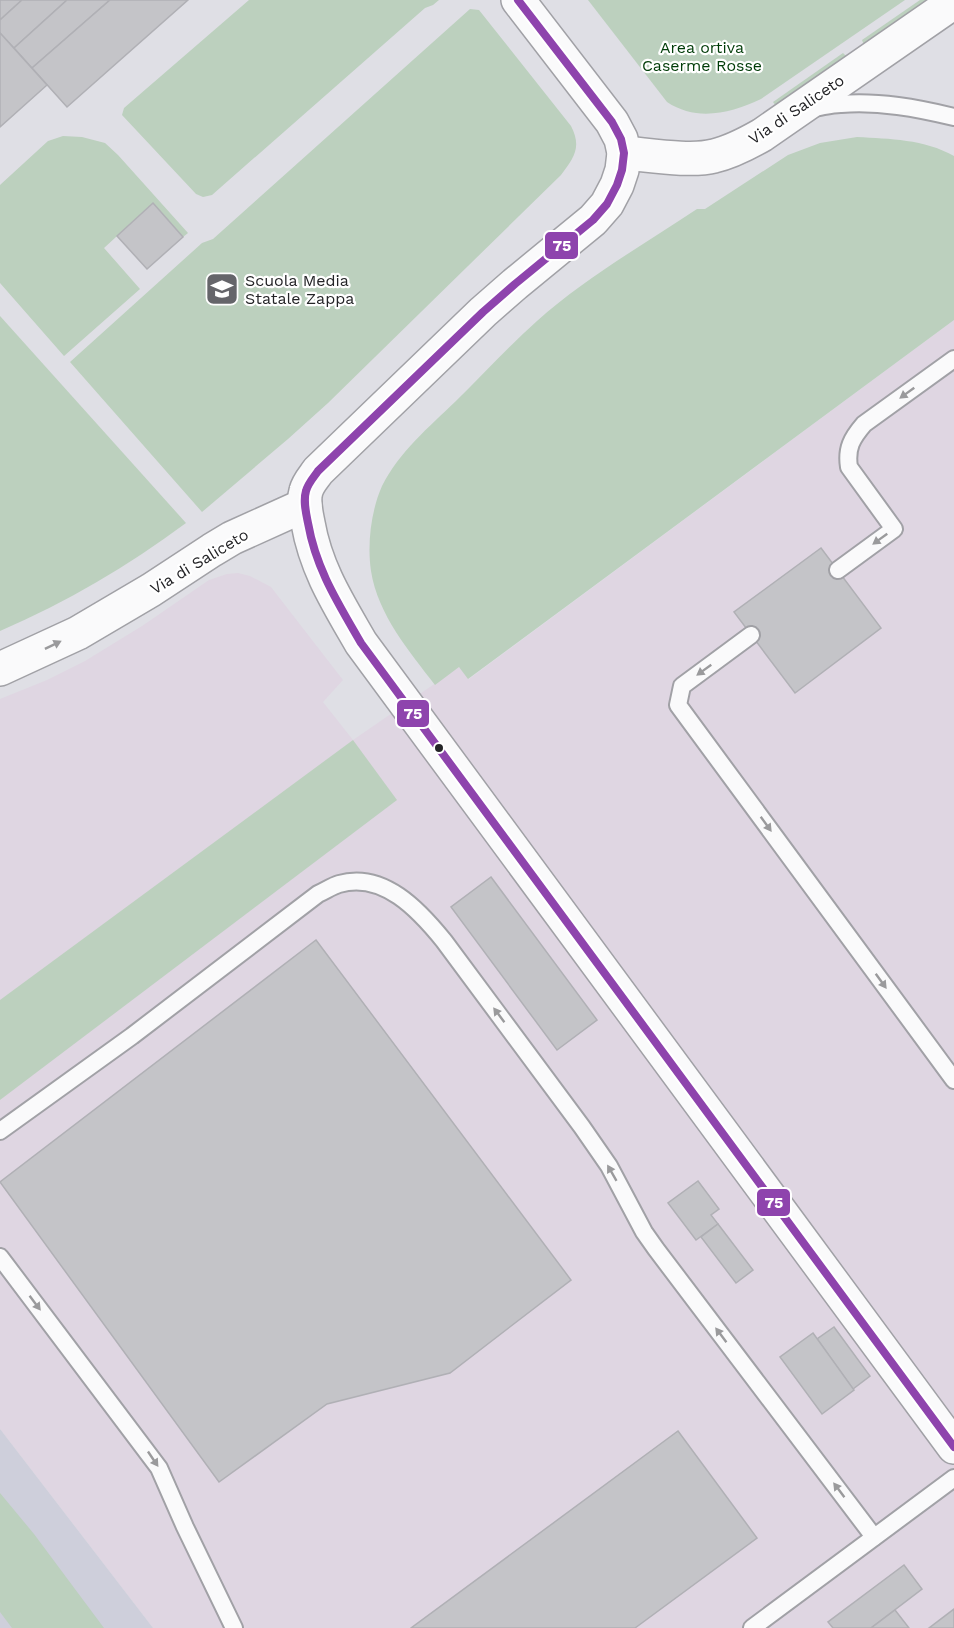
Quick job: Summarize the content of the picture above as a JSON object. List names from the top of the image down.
{
  "streets": {
    "street": ["Via di Saliceto"]
  },
  "one_way": ["Via di Saliceto"],
  "parks": ["Area ortiva Caserme Rosse"],
  "places": {
    "school or university": ["Scuola Media Statale Zappa"]
  },
  "lines": ["transit line 75"]
}
